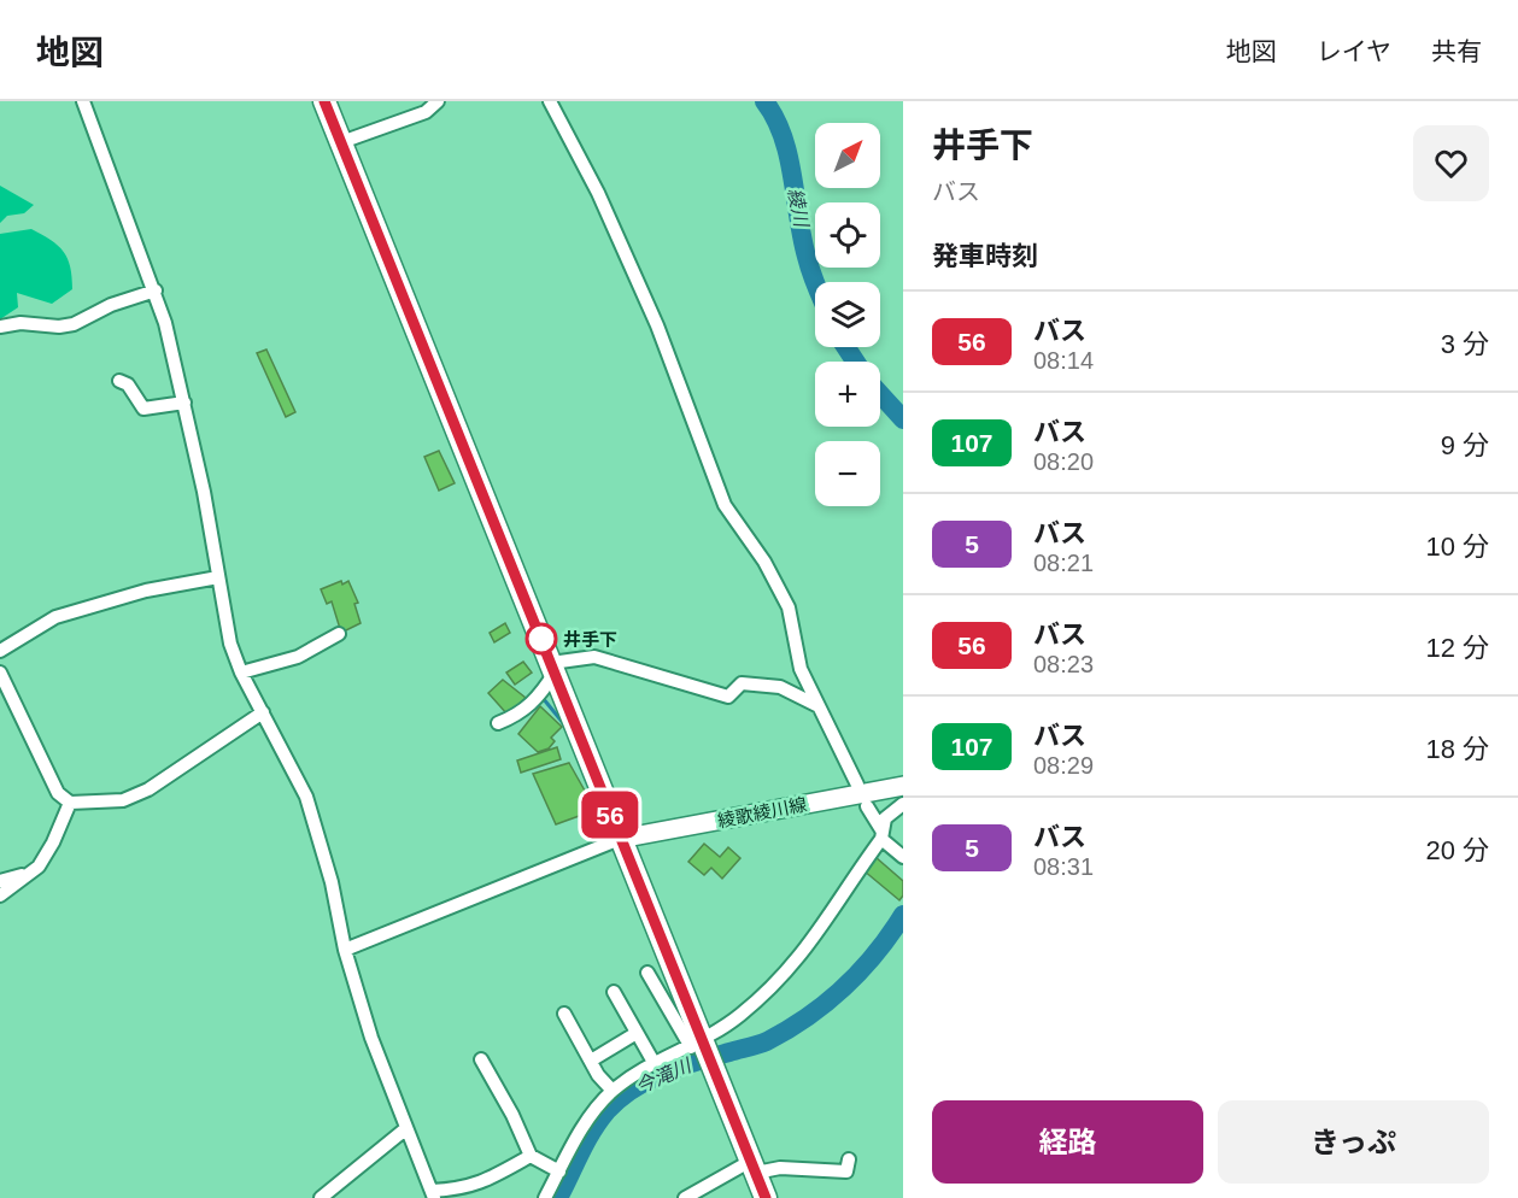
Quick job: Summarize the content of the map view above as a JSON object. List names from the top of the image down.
{
  "streets": {
    "main road": ["綾歌綾川線"]
  },
  "water": ["綾川", "今滝川"],
  "places": ["井手下"],
  "lines": ["bus line 56"],
  "north": "top right",
  "page": {
    "header": "地図",
    "nav": ["地図", "レイヤ", "共有"],
    "on_map": "56",
    "heading": [
      ["井手下", "バス"],
      "発車時刻"
    ],
    "map_buttons": ["+", "−"],
    "list": [
      {
        "mark": "56",
        "name": "バス",
        "note": "08:14",
        "value": "3 分"
      },
      {
        "mark": "107",
        "name": "バス",
        "note": "08:20",
        "value": "9 分"
      },
      {
        "mark": "5",
        "name": "バス",
        "note": "08:21",
        "value": "10 分"
      },
      {
        "mark": "56",
        "name": "バス",
        "note": "08:23",
        "value": "12 分"
      },
      {
        "mark": "107",
        "name": "バス",
        "note": "08:29",
        "value": "18 分"
      },
      {
        "mark": "5",
        "name": "バス",
        "note": "08:31",
        "value": "20 分"
      }
    ],
    "buttons": ["経路", "きっぷ"]
  }
}
